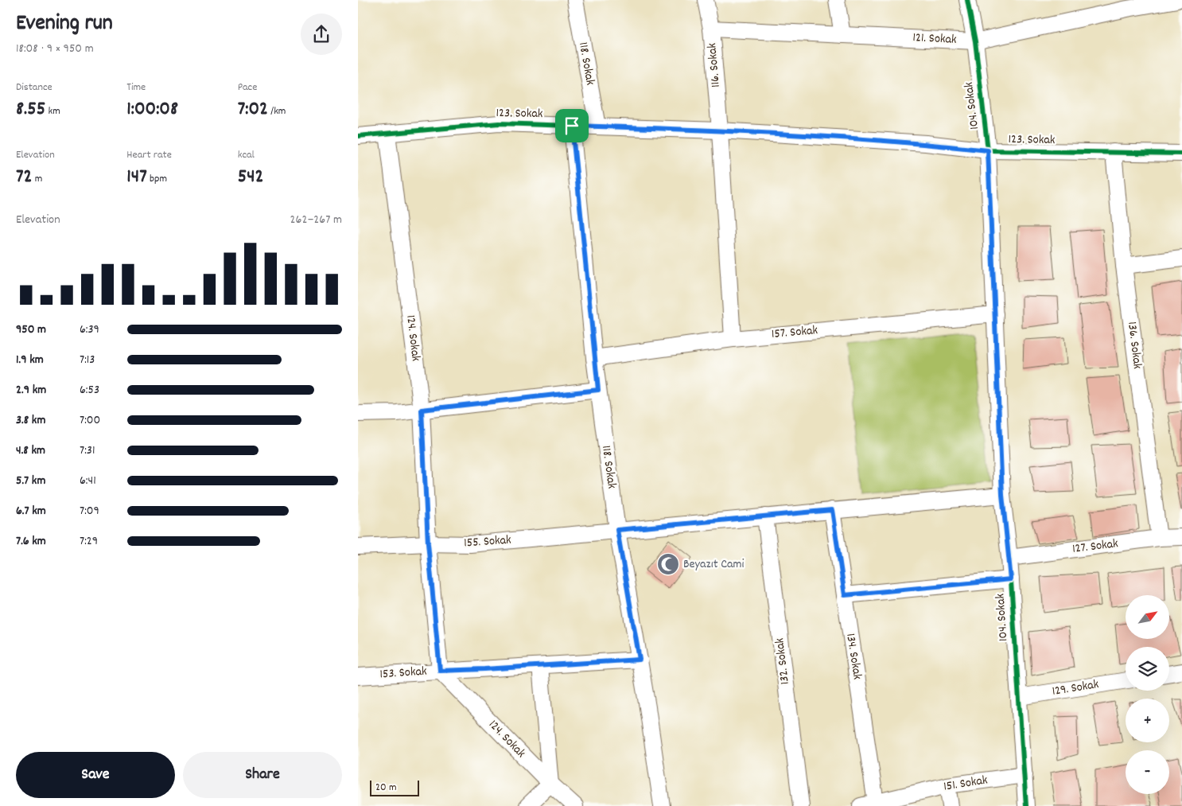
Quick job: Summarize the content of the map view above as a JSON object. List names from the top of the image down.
{
  "streets": {
    "street": [
      "121. Sokak",
      "118. Sokak",
      "116. Sokak",
      "104. Sokak",
      "123. Sokak",
      "157. Sokak",
      "124. Sokak",
      "136. Sokak",
      "155. Sokak",
      "127. Sokak",
      "134. Sokak",
      "132. Sokak",
      "153. Sokak",
      "129. Sokak",
      "151. Sokak"
    ]
  },
  "crossings": [
    ["121. Sokak", "116. Sokak"],
    ["121. Sokak", "104. Sokak"],
    ["118. Sokak", "123. Sokak"],
    ["118. Sokak", "157. Sokak"],
    ["118. Sokak", "155. Sokak"],
    ["118. Sokak", "153. Sokak"],
    ["116. Sokak", "123. Sokak"],
    ["116. Sokak", "157. Sokak"],
    ["104. Sokak", "123. Sokak"],
    ["104. Sokak", "157. Sokak"],
    ["104. Sokak", "155. Sokak"],
    ["104. Sokak", "127. Sokak"],
    ["104. Sokak", "129. Sokak"],
    ["104. Sokak", "151. Sokak"],
    ["123. Sokak", "124. Sokak"],
    ["123. Sokak", "136. Sokak"],
    ["124. Sokak", "155. Sokak"],
    ["124. Sokak", "153. Sokak"],
    ["136. Sokak", "127. Sokak"],
    ["155. Sokak", "134. Sokak"],
    ["155. Sokak", "132. Sokak"],
    ["134. Sokak", "151. Sokak"]
  ],
  "places": {
    "mosque": ["Beyazıt Cami"]
  },
  "scale_bar": "20 m",
  "north": "top right",
  "page": {
    "heading": ["Evening run", "18:08 · 9 × 950 m"],
    "stats": [
      ["Distance", "8.55 km"],
      ["Time", "1:00:08"],
      ["Pace", "7:02 /km"],
      ["Elevation", "72 m"],
      ["Heart rate", "147 bpm"],
      ["kcal", "542"]
    ],
    "chart": ["Elevation", "262–267 m"],
    "list": [
      {
        "name": "950 m",
        "note": "6:39"
      },
      {
        "name": "1.9 km",
        "note": "7:13"
      },
      {
        "name": "2.9 km",
        "note": "6:53"
      },
      {
        "name": "3.8 km",
        "note": "7:00"
      },
      {
        "name": "4.8 km",
        "note": "7:31"
      },
      {
        "name": "5.7 km",
        "note": "6:41"
      },
      {
        "name": "6.7 km",
        "note": "7:09"
      },
      {
        "name": "7.6 km",
        "note": "7:29"
      }
    ],
    "map_buttons": ["+", "−"],
    "buttons": ["Save", "Share"],
    "scale": "20 m"
  }
}
